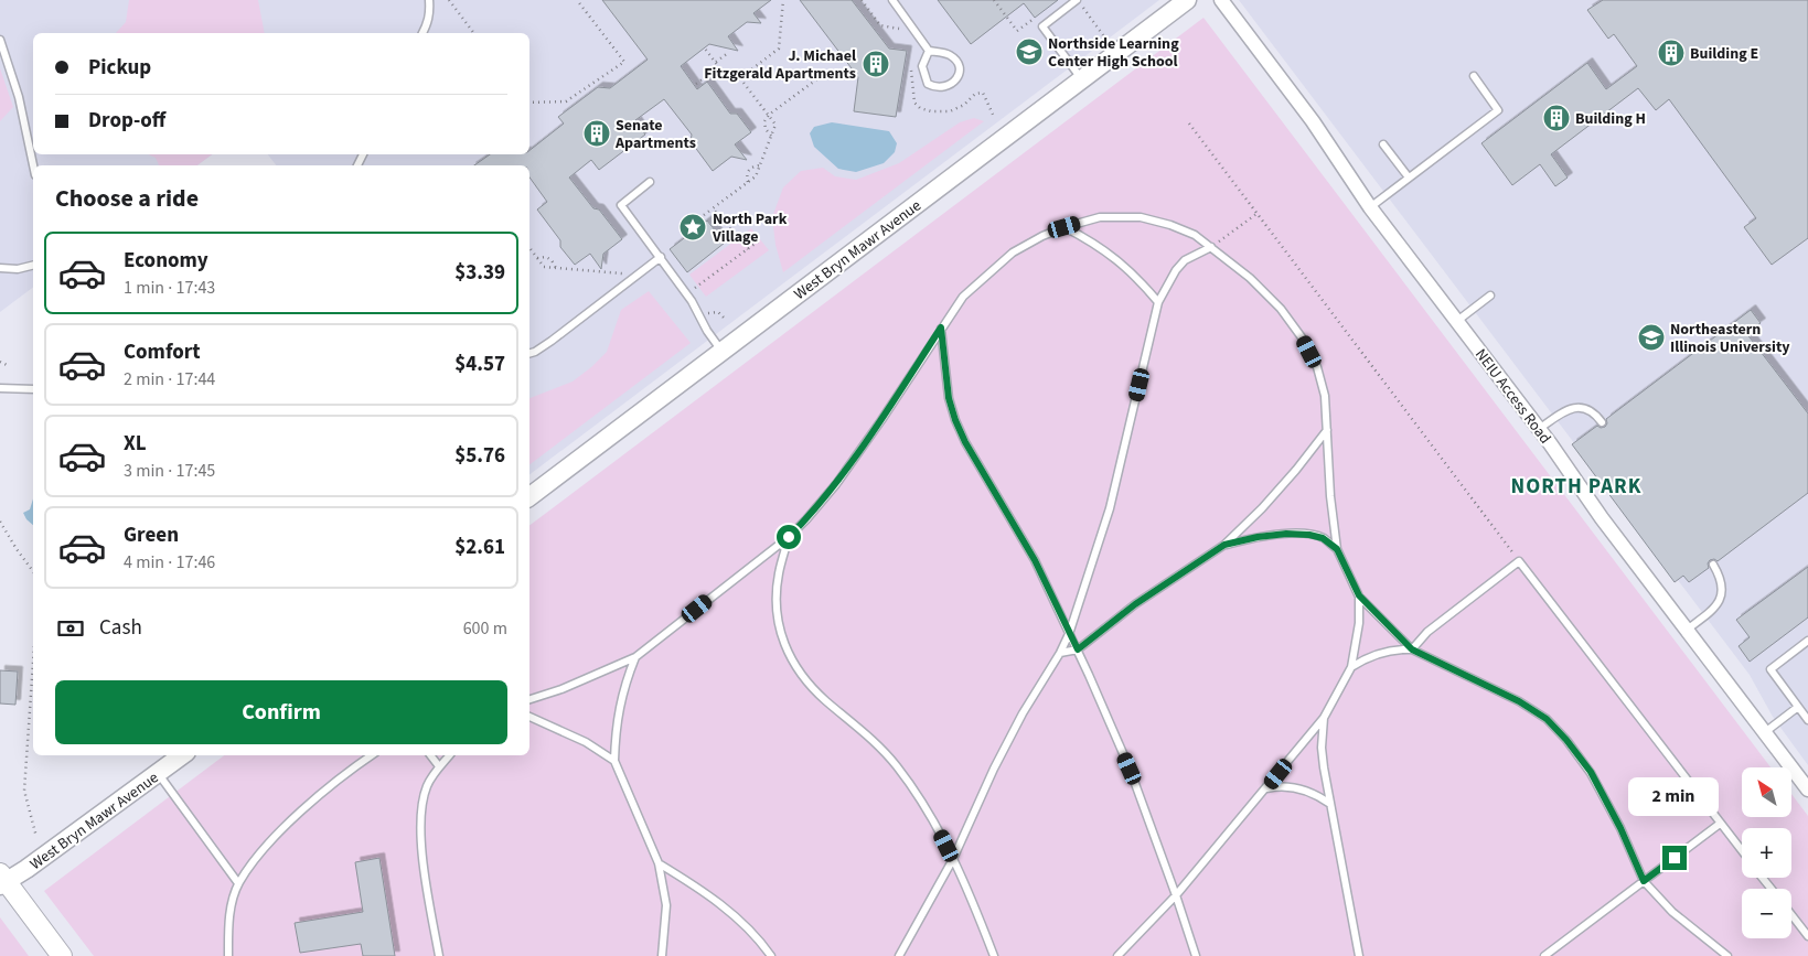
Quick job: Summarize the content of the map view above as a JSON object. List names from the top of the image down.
{
  "streets": {
    "street": ["West Bryn Mawr Avenue", "NEIU Access Road"]
  },
  "districts": ["NORTH PARK"],
  "places": {
    "school or university": ["Northside Learning Center High School", "Northeastern Illinois University"],
    "building": [
      "Building E",
      "J. Michael Fitzgerald Apartments",
      "Building H",
      "Senate Apartments"
    ],
    "place": ["North Park Village"]
  },
  "north": "top left",
  "page": {
    "banner": ["Pickup", "Drop-off"],
    "heading": "Choose a ride",
    "list": [
      {
        "name": "Economy",
        "note": "1 min · 17:43",
        "value": "$3.39"
      },
      {
        "name": "Comfort",
        "note": "2 min · 17:44",
        "value": "$4.57"
      },
      {
        "name": "XL",
        "note": "3 min · 17:45",
        "value": "$5.76"
      },
      {
        "name": "Green",
        "note": "4 min · 17:46",
        "value": "$2.61"
      }
    ],
    "pay": ["Cash", "600 m"],
    "buttons": "Confirm",
    "map_buttons": ["+", "−"],
    "bubble": "2 min"
  }
}
